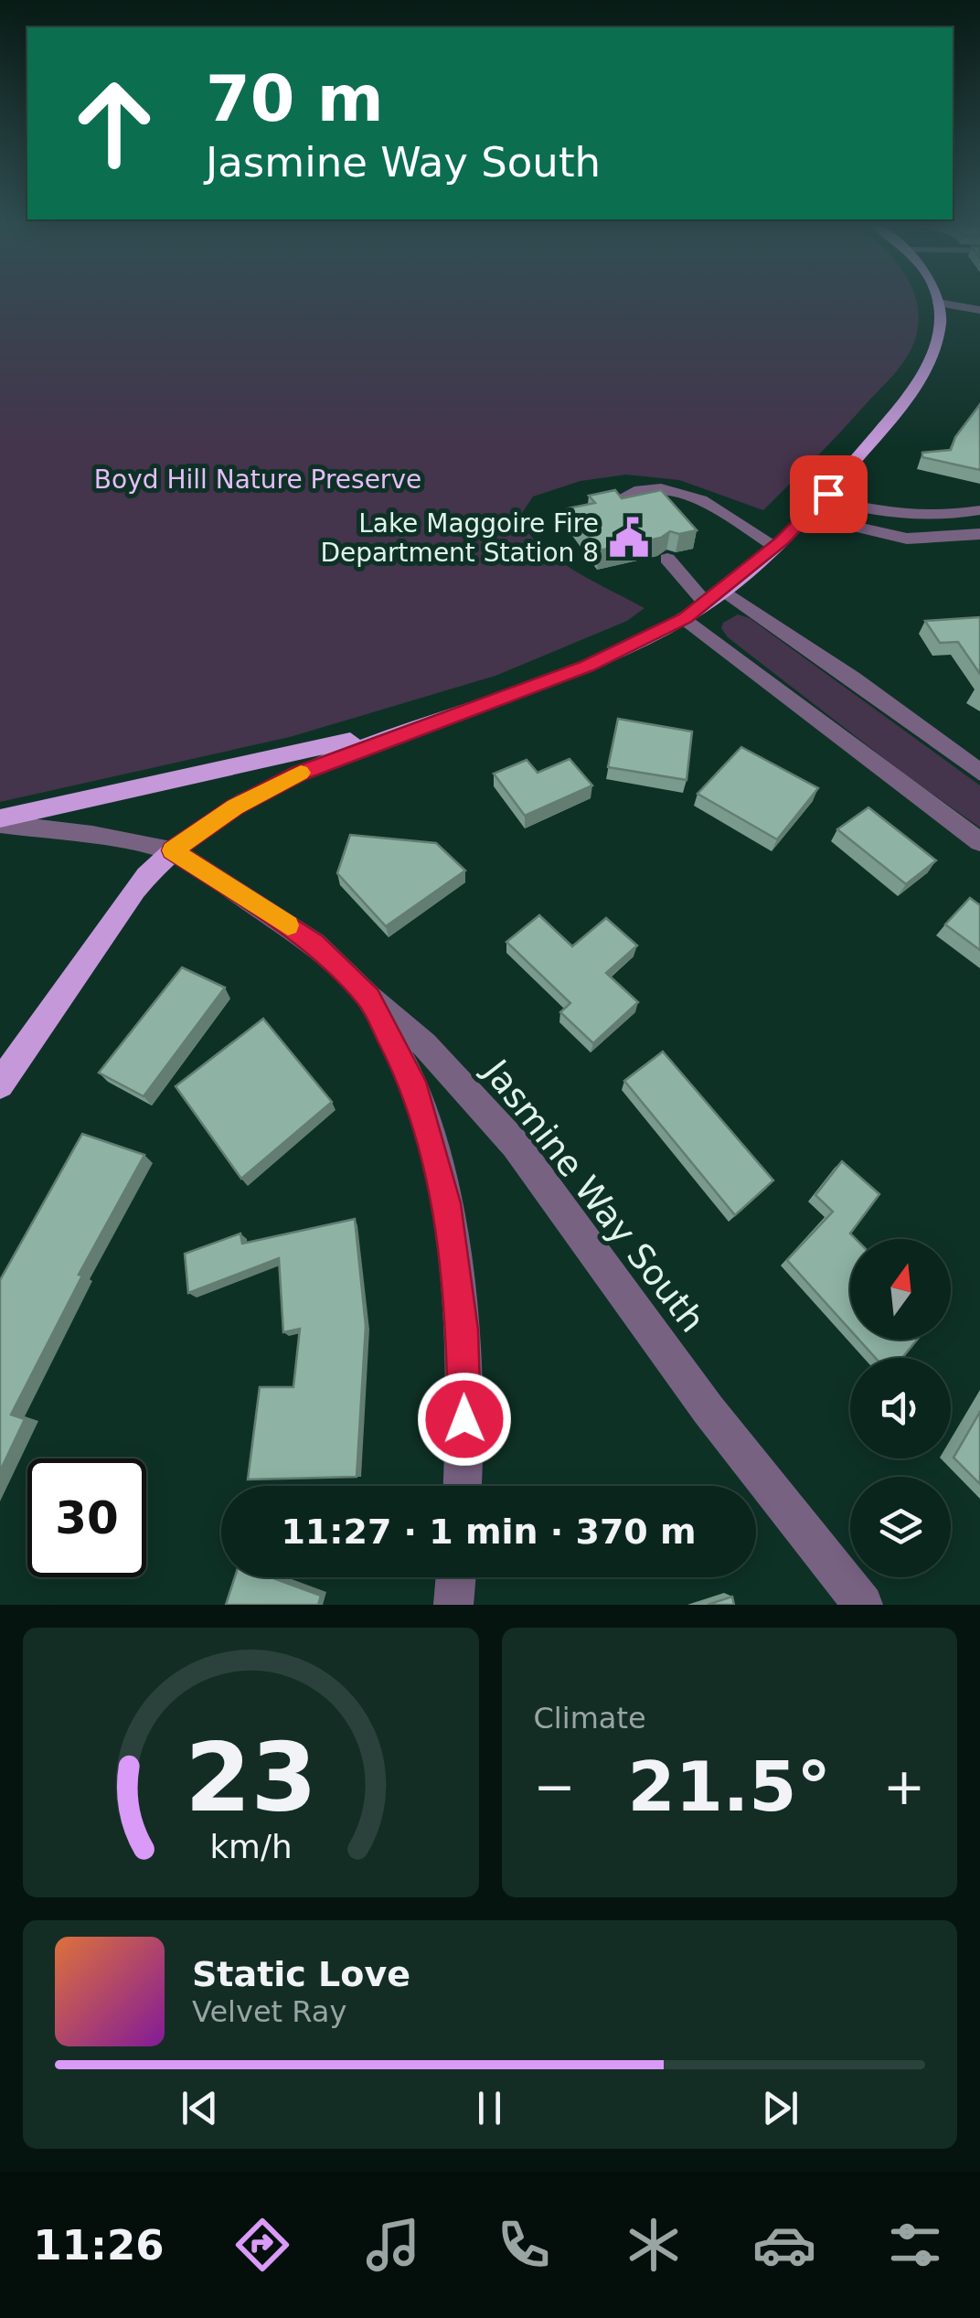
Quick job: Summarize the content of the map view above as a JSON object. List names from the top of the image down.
{
  "streets": {
    "street": ["Jasmine Way South"]
  },
  "parks": ["Boyd Hill Nature Preserve"],
  "places": {
    "public building": ["Lake Maggoire Fire Department Station 8"]
  },
  "north": "top",
  "page": {
    "turn": ["70 m", "Jasmine Way South"],
    "limit": "30",
    "trip": "11:27 · 1 min · 370 m",
    "tile": "Climate",
    "heat": ["−", "21.5°", "+"],
    "song": ["Static Love", "Velvet Ray"],
    "tabs": "11:26",
    "gauge": ["23", "km/h"]
  }
}
